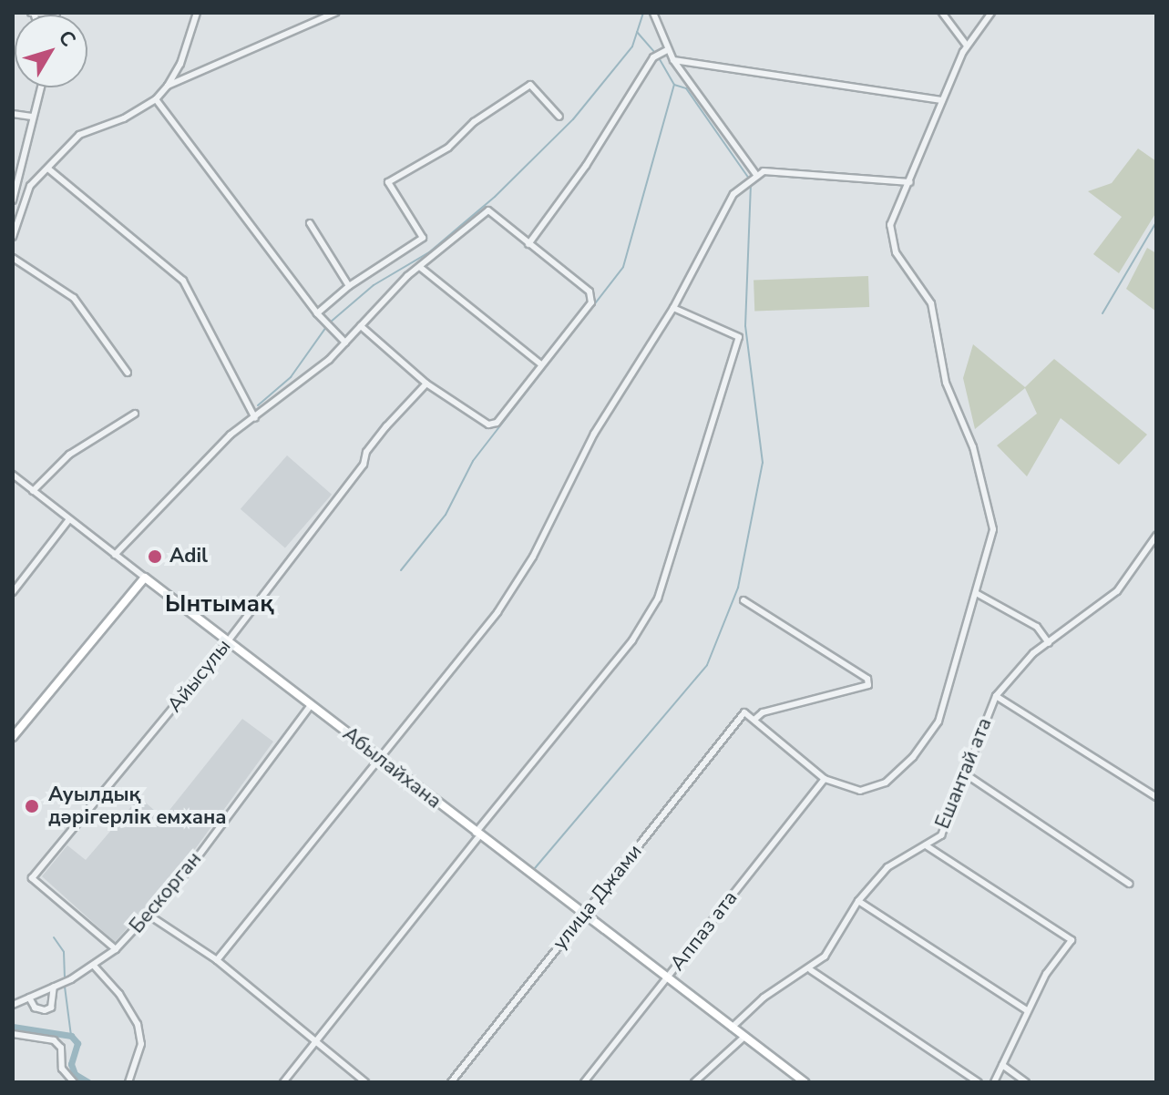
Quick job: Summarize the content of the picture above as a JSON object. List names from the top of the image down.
{
  "streets": {
    "main road": ["Абылайхана"],
    "street": [
      "Айысулы",
      "Ешантай ата",
      "Бескорган",
      "улица Джами",
      "Аппаз ата"
    ]
  },
  "crossings": [
    ["Айысулы", "Абылайхана"],
    ["Айысулы", "Бескорган"],
    ["Абылайхана", "Ешантай ата"],
    ["Абылайхана", "Бескорган"],
    ["Абылайхана", "улица Джами"],
    ["Абылайхана", "Аппаз ата"]
  ],
  "districts": ["Ынтымақ"],
  "places": ["Adil", "Ауылдық дәрігерлік емхана"],
  "north": "top right"
}
